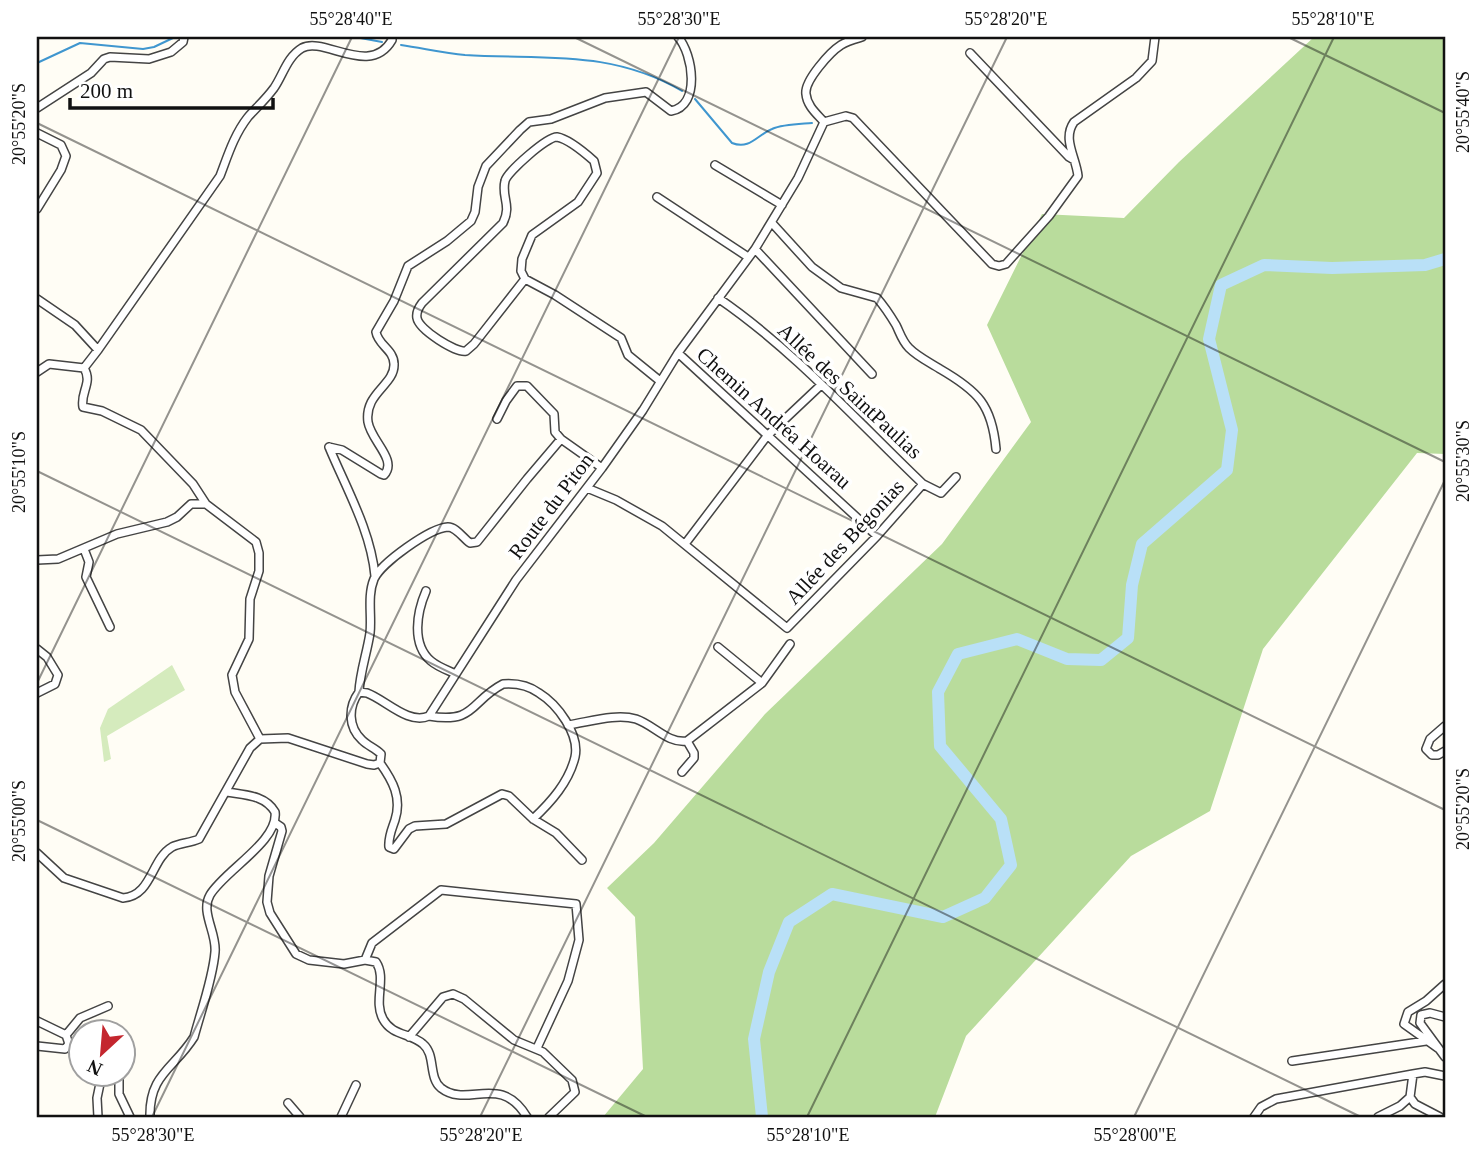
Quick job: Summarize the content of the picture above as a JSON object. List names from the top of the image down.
{
  "streets": {
    "street": [
      "Allée des SaintPaulias",
      "Chemin Andréa Hoarau",
      "Route du Piton",
      "Allée des Bégonias"
    ]
  },
  "crossings": [
    ["Allée des SaintPaulias", "Route du Piton"],
    ["Allée des SaintPaulias", "Allée des Bégonias"],
    ["Chemin Andréa Hoarau", "Route du Piton"],
    ["Chemin Andréa Hoarau", "Allée des Bégonias"],
    ["Route du Piton", "Allée des Bégonias"]
  ],
  "scale_bar": "200 m",
  "north": "bottom left",
  "coordinates": [
    "55°28'40\"E",
    "55°28'30\"E",
    "55°28'20\"E",
    "55°28'10\"E",
    "20°55'40\"S",
    "20°55'20\"S",
    "20°55'30\"S",
    "20°55'10\"S",
    "20°55'00\"S",
    "55°28'00\"E"
  ]
}
